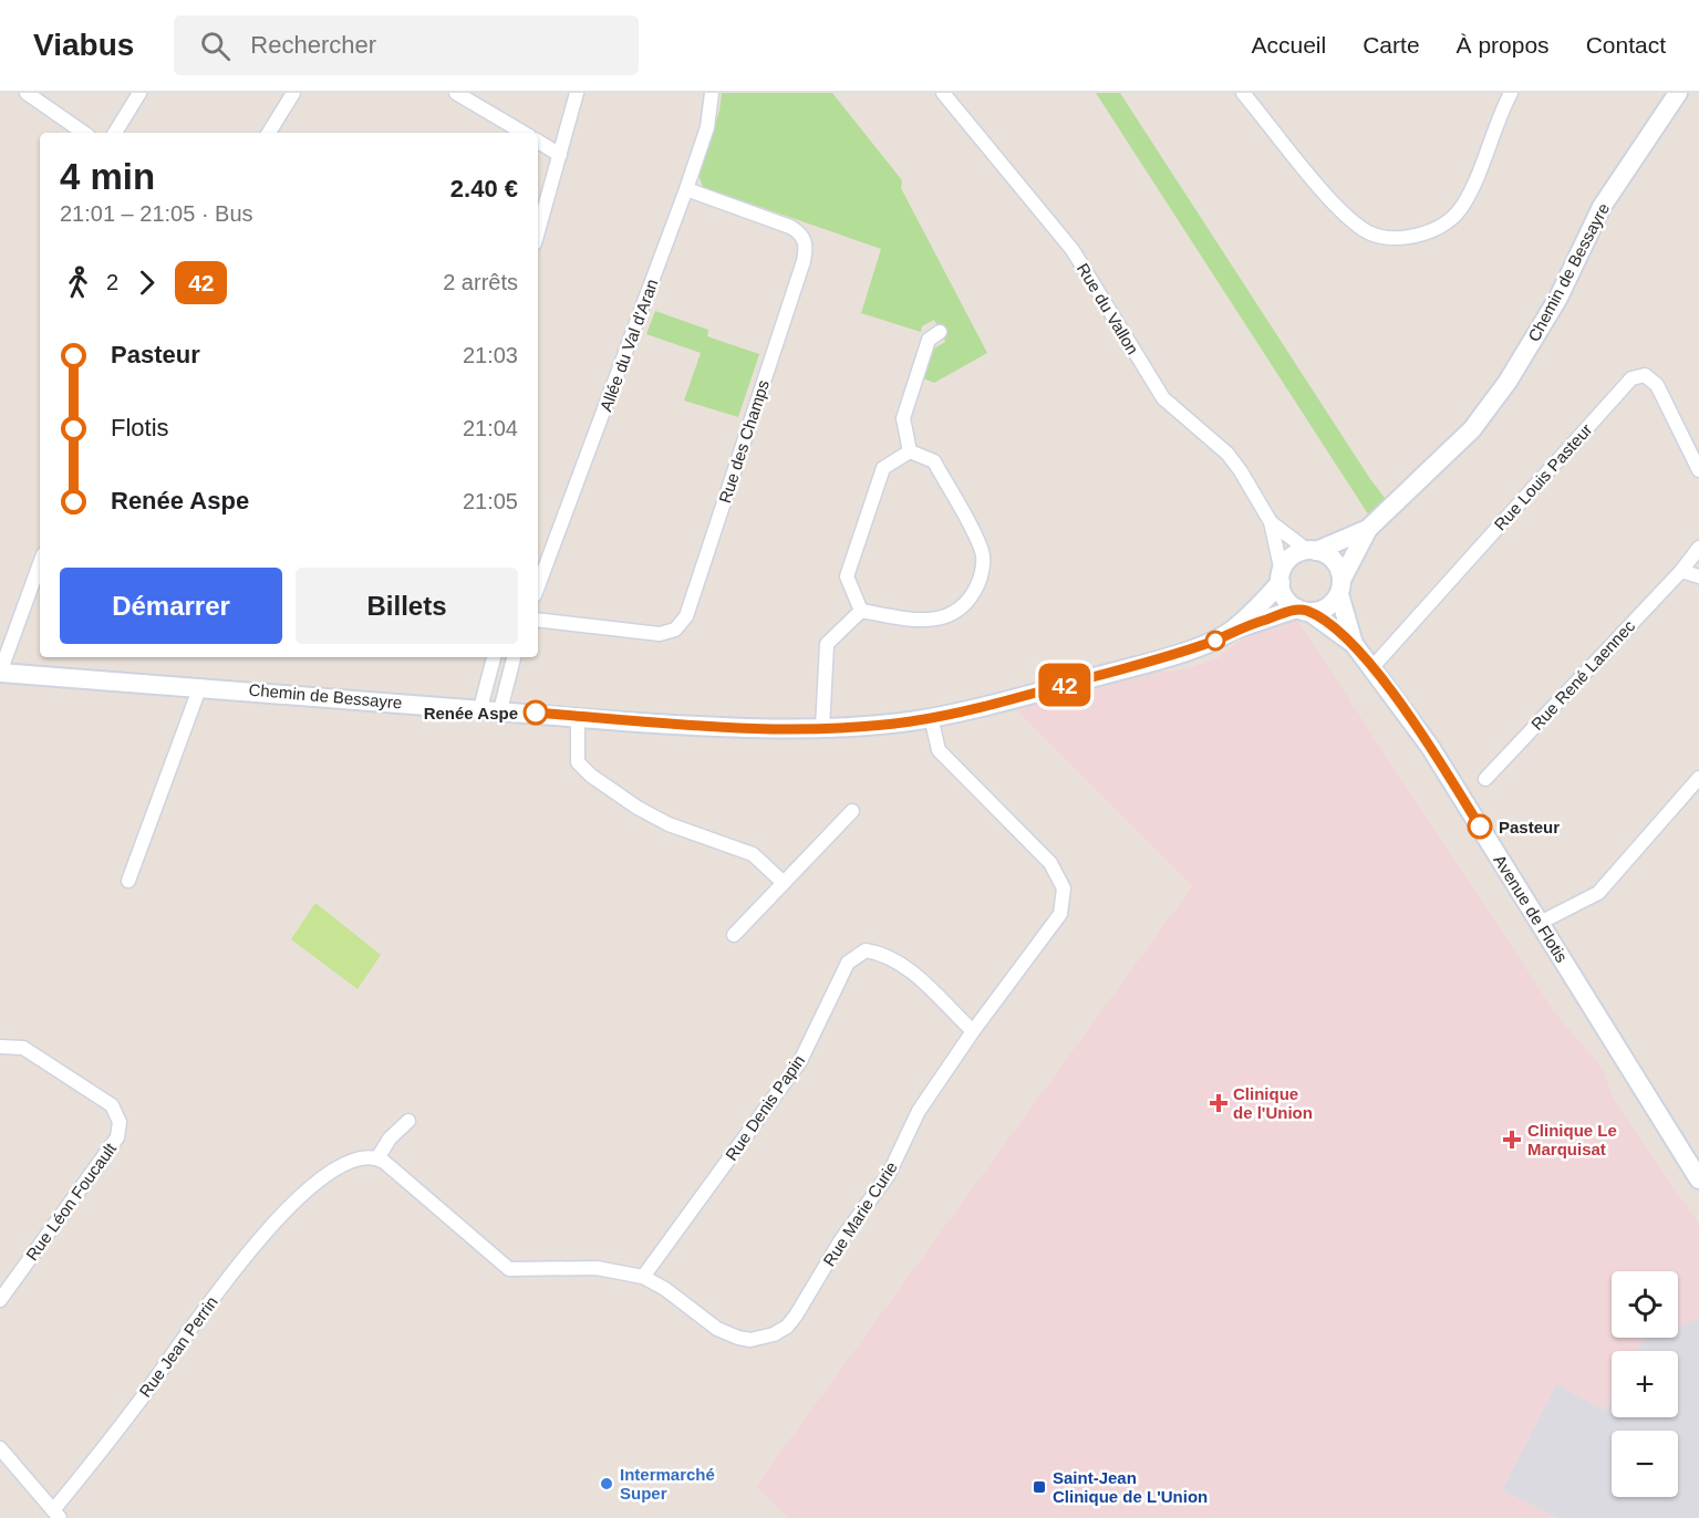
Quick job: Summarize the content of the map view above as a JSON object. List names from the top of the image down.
{
  "streets": {
    "street": [
      "Chemin de Bessayre",
      "Rue du Vallon",
      "Allée du Val d'Aran",
      "Rue des Champs",
      "Rue Louis Pasteur",
      "Rue René Laennec",
      "Avenue de Flotis",
      "Rue Denis Papin",
      "Rue Léon Foucault",
      "Rue Marie Curie",
      "Rue Jean Perrin"
    ]
  },
  "crossings": [
    ["Chemin de Bessayre", "Rue du Vallon"],
    ["Chemin de Bessayre", "Avenue de Flotis"],
    ["Chemin de Bessayre", "Rue Marie Curie"],
    ["Rue du Vallon", "Avenue de Flotis"],
    ["Allée du Val d'Aran", "Rue des Champs"],
    ["Rue Louis Pasteur", "Avenue de Flotis"],
    ["Rue Denis Papin", "Rue Marie Curie"],
    ["Rue Marie Curie", "Rue Jean Perrin"]
  ],
  "places": {
    "other": ["Renée Aspe", "Pasteur", "Intermarché Super"],
    "health": ["Clinique de l'Union", "Clinique Le Marquisat"],
    "transit": ["Saint-Jean Clinique de L'Union"]
  },
  "lines": ["bus line 42"],
  "page": {
    "header": "Viabus",
    "search": "Rechercher",
    "nav": [
      "Accueil",
      "Carte",
      "À propos",
      "Contact"
    ],
    "on_map": "42",
    "heading": ["4 min", "21:01 – 21:05 · Bus", "2.40 €"],
    "legs": ["2", "42", "2 arrêts"],
    "list": [
      {
        "name": "Pasteur",
        "value": "21:03"
      },
      {
        "name": "Flotis",
        "value": "21:04"
      },
      {
        "name": "Renée Aspe",
        "value": "21:05"
      }
    ],
    "buttons": ["Démarrer", "Billets"],
    "map_buttons": ["+", "−"]
  }
}
